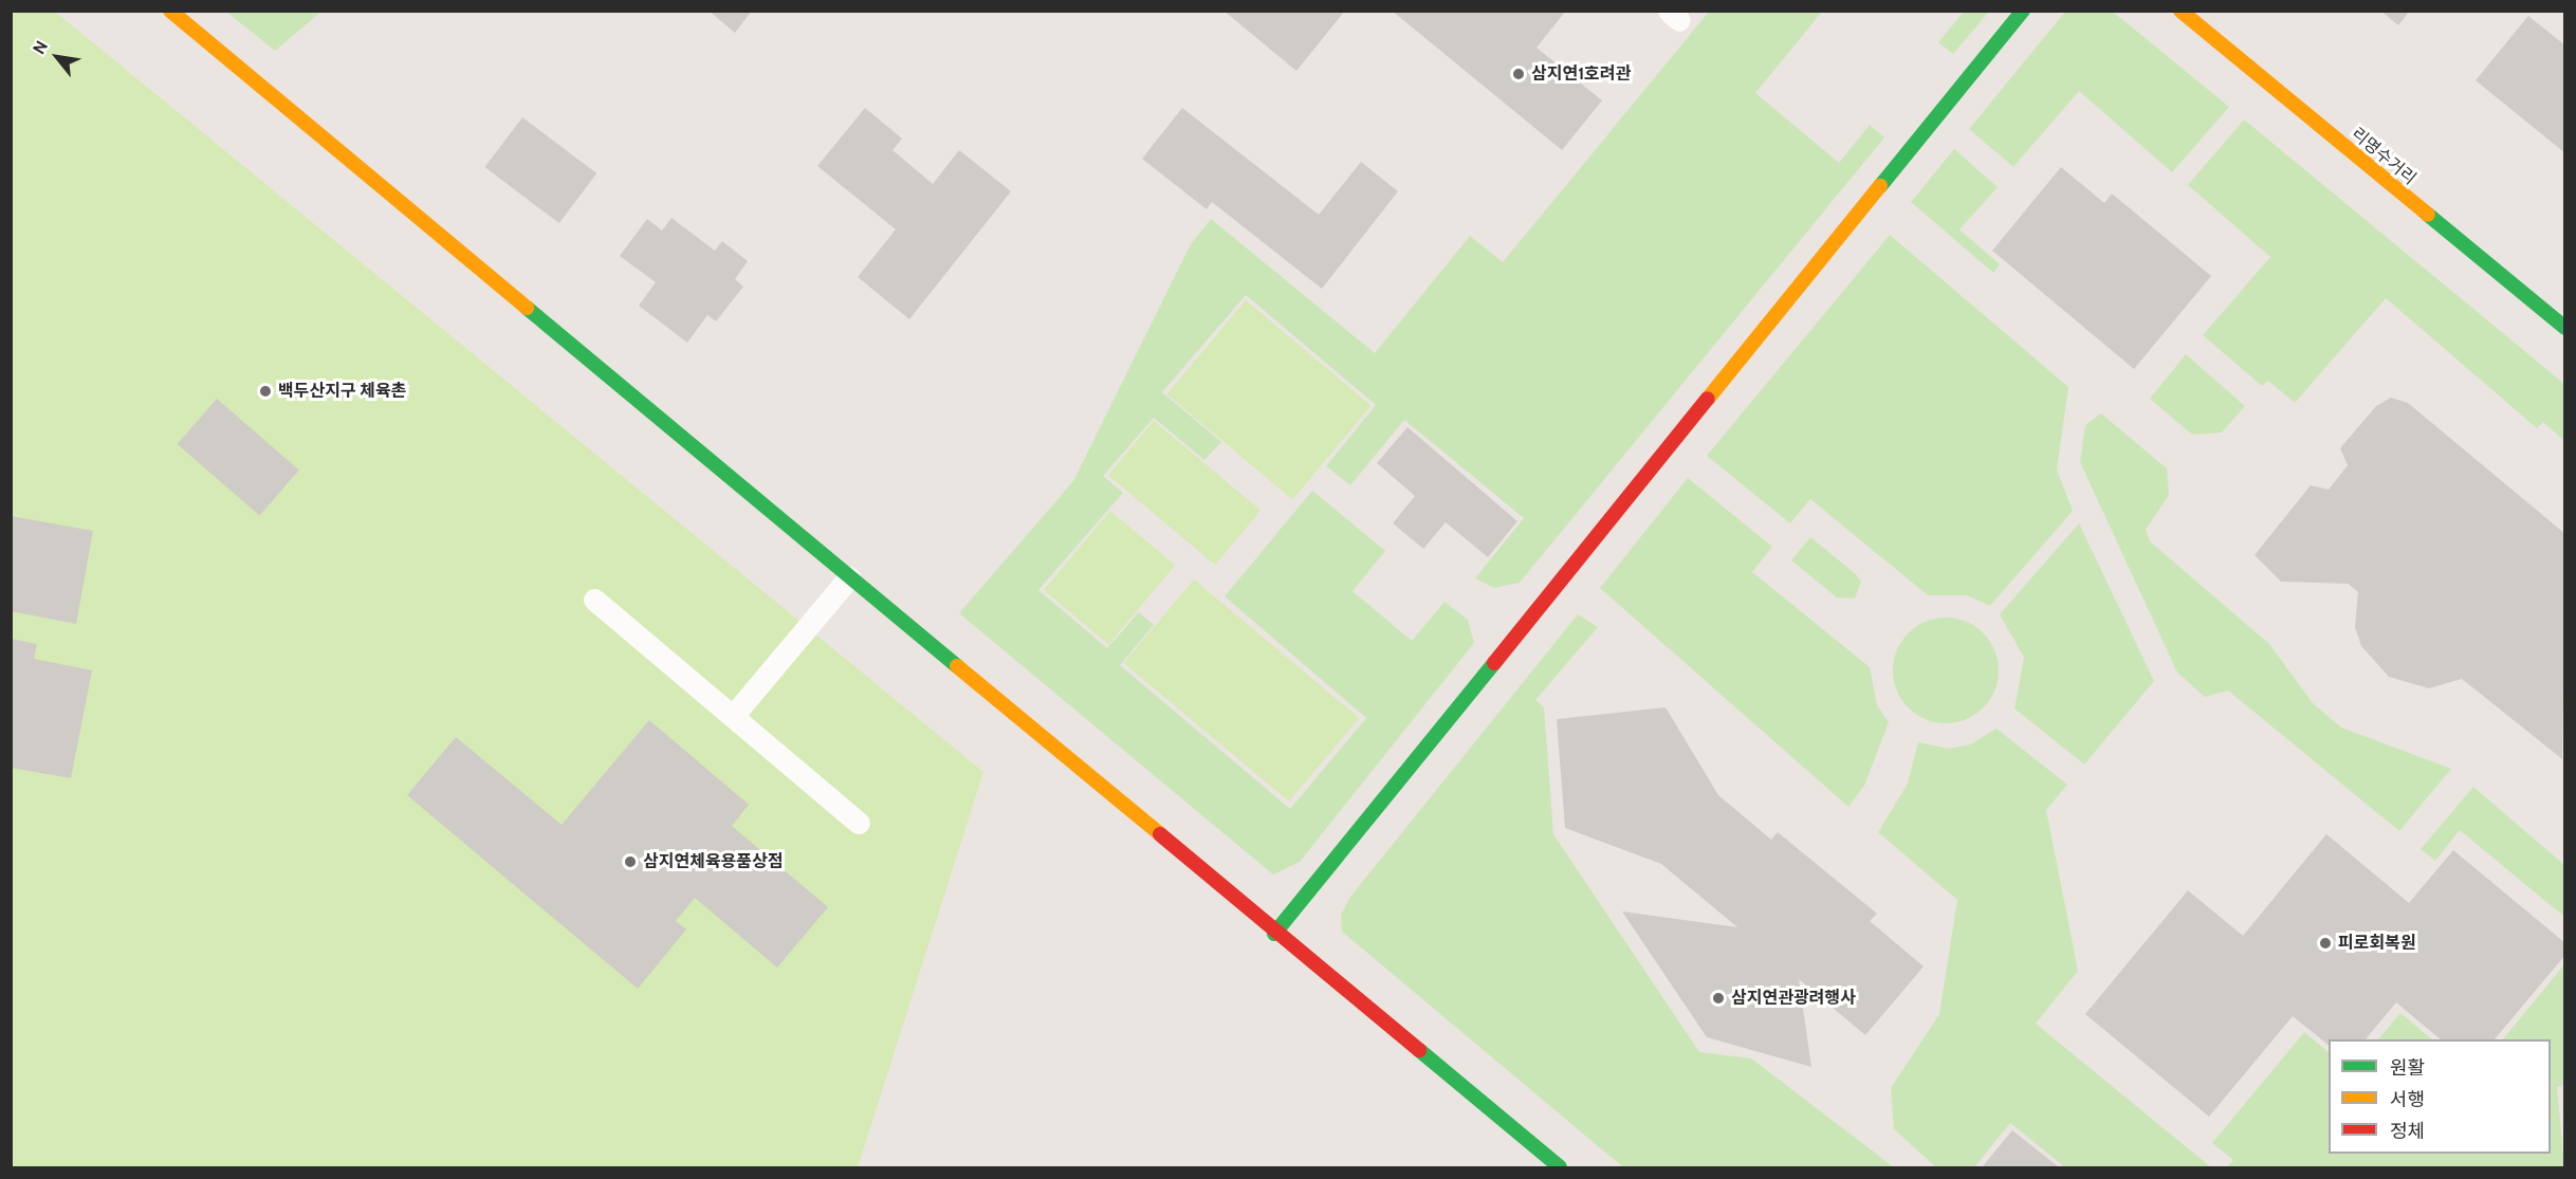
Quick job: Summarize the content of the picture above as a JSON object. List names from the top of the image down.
{
  "streets": {
    "street": ["리명수거리"]
  },
  "places": [
    "삼지연1호려관",
    "백두산지구 체육촌",
    "삼지연체육용품상점",
    "피로회복원",
    "삼지연관광려행사"
  ],
  "legend": ["원활", "서행", "정체"],
  "north": "top left"
}
